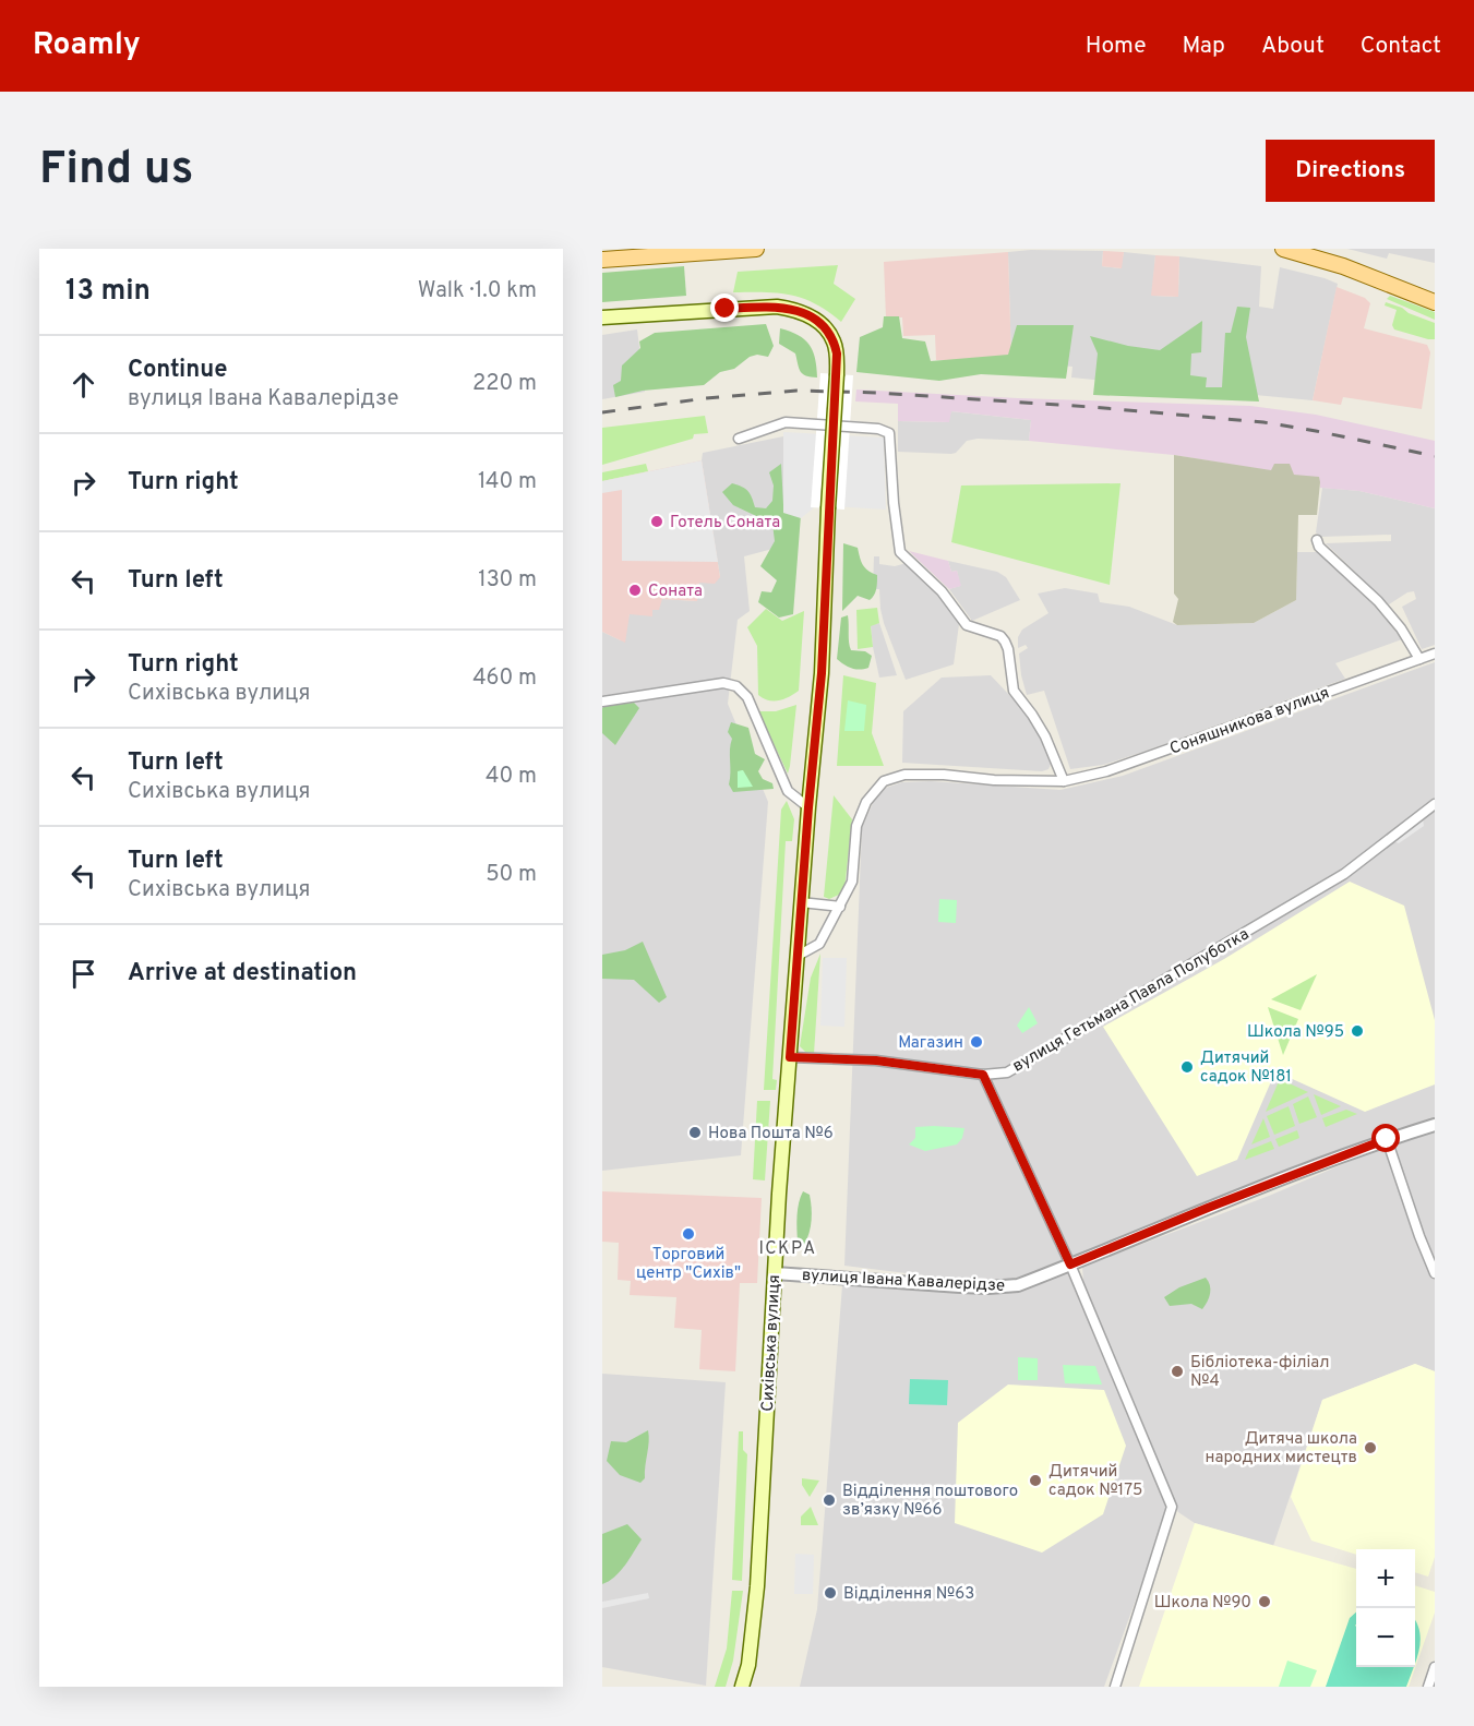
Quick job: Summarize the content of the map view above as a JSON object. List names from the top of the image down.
{
  "streets": {
    "main road": ["Сихівська вулиця"],
    "street": ["Соняшникова вулиця", "вулиця Гетьмана Павла Полуботка", "вулиця Івана Кавалерідзе"]
  },
  "crossings": [
    ["Соняшникова вулиця", "Сихівська вулиця"],
    ["вулиця Гетьмана Павла Полуботка", "Сихівська вулиця"],
    ["вулиця Івана Кавалерідзе", "Сихівська вулиця"]
  ],
  "districts": ["ІСКРА"],
  "places": [
    "Готель Соната",
    "Соната",
    "Школа №95",
    "Магазин",
    "Дитячий садок №181",
    "Нова Пошта №6",
    "Tорговий центр \"Сихів\"",
    "Бібліотека-філіал №4",
    "Дитяча школа народних мистецтв",
    "Дитячий садок №175",
    "Відділення поштового зв’язку №66",
    "Відділення №63",
    "Школа №90"
  ],
  "page": {
    "header": "Roamly",
    "nav": [
      "Home",
      "Map",
      "About",
      "Contact"
    ],
    "buttons": "Directions",
    "title": "Find us",
    "heading": ["13 min", "Walk · 1.0 km"],
    "list": [
      ["Continue", "вулиця Івана Кавалерідзе", "220 m"],
      ["Turn right", "140 m"],
      ["Turn left", "130 m"],
      ["Turn right", "Сихівська вулиця", "460 m"],
      ["Turn left", "Сихівська вулиця", "40 m"],
      ["Turn left", "Сихівська вулиця", "50 m"],
      "Arrive at destination"
    ],
    "map_buttons": ["+", "−"]
  }
}
